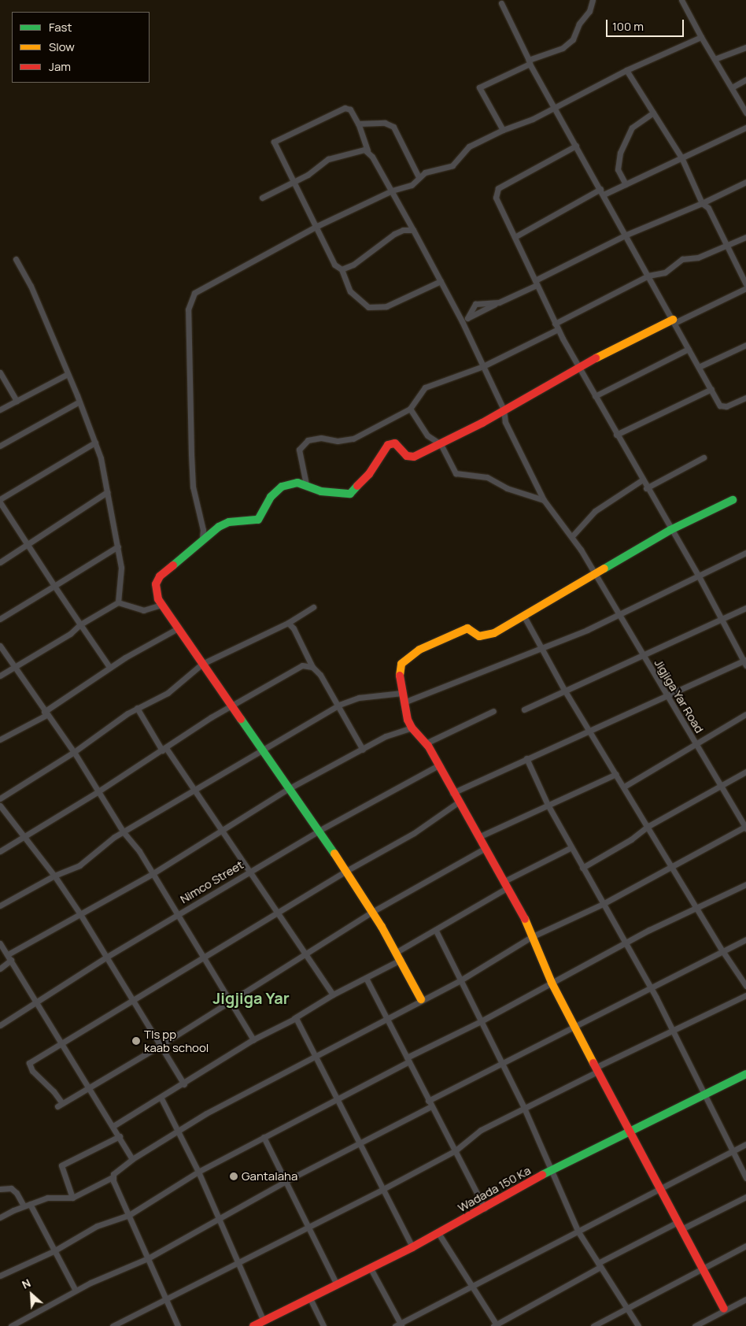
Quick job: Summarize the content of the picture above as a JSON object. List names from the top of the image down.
{
  "streets": {
    "street": ["Jigjiga Yar Road", "Nimco Street", "Wadada 150 Ka"]
  },
  "districts": ["Jigjiga Yar"],
  "places": ["Tls pp kaab school", "Gantalaha"],
  "legend": ["Fast", "Slow", "Jam"],
  "scale_bar": "100 m",
  "north": "top left"
}
